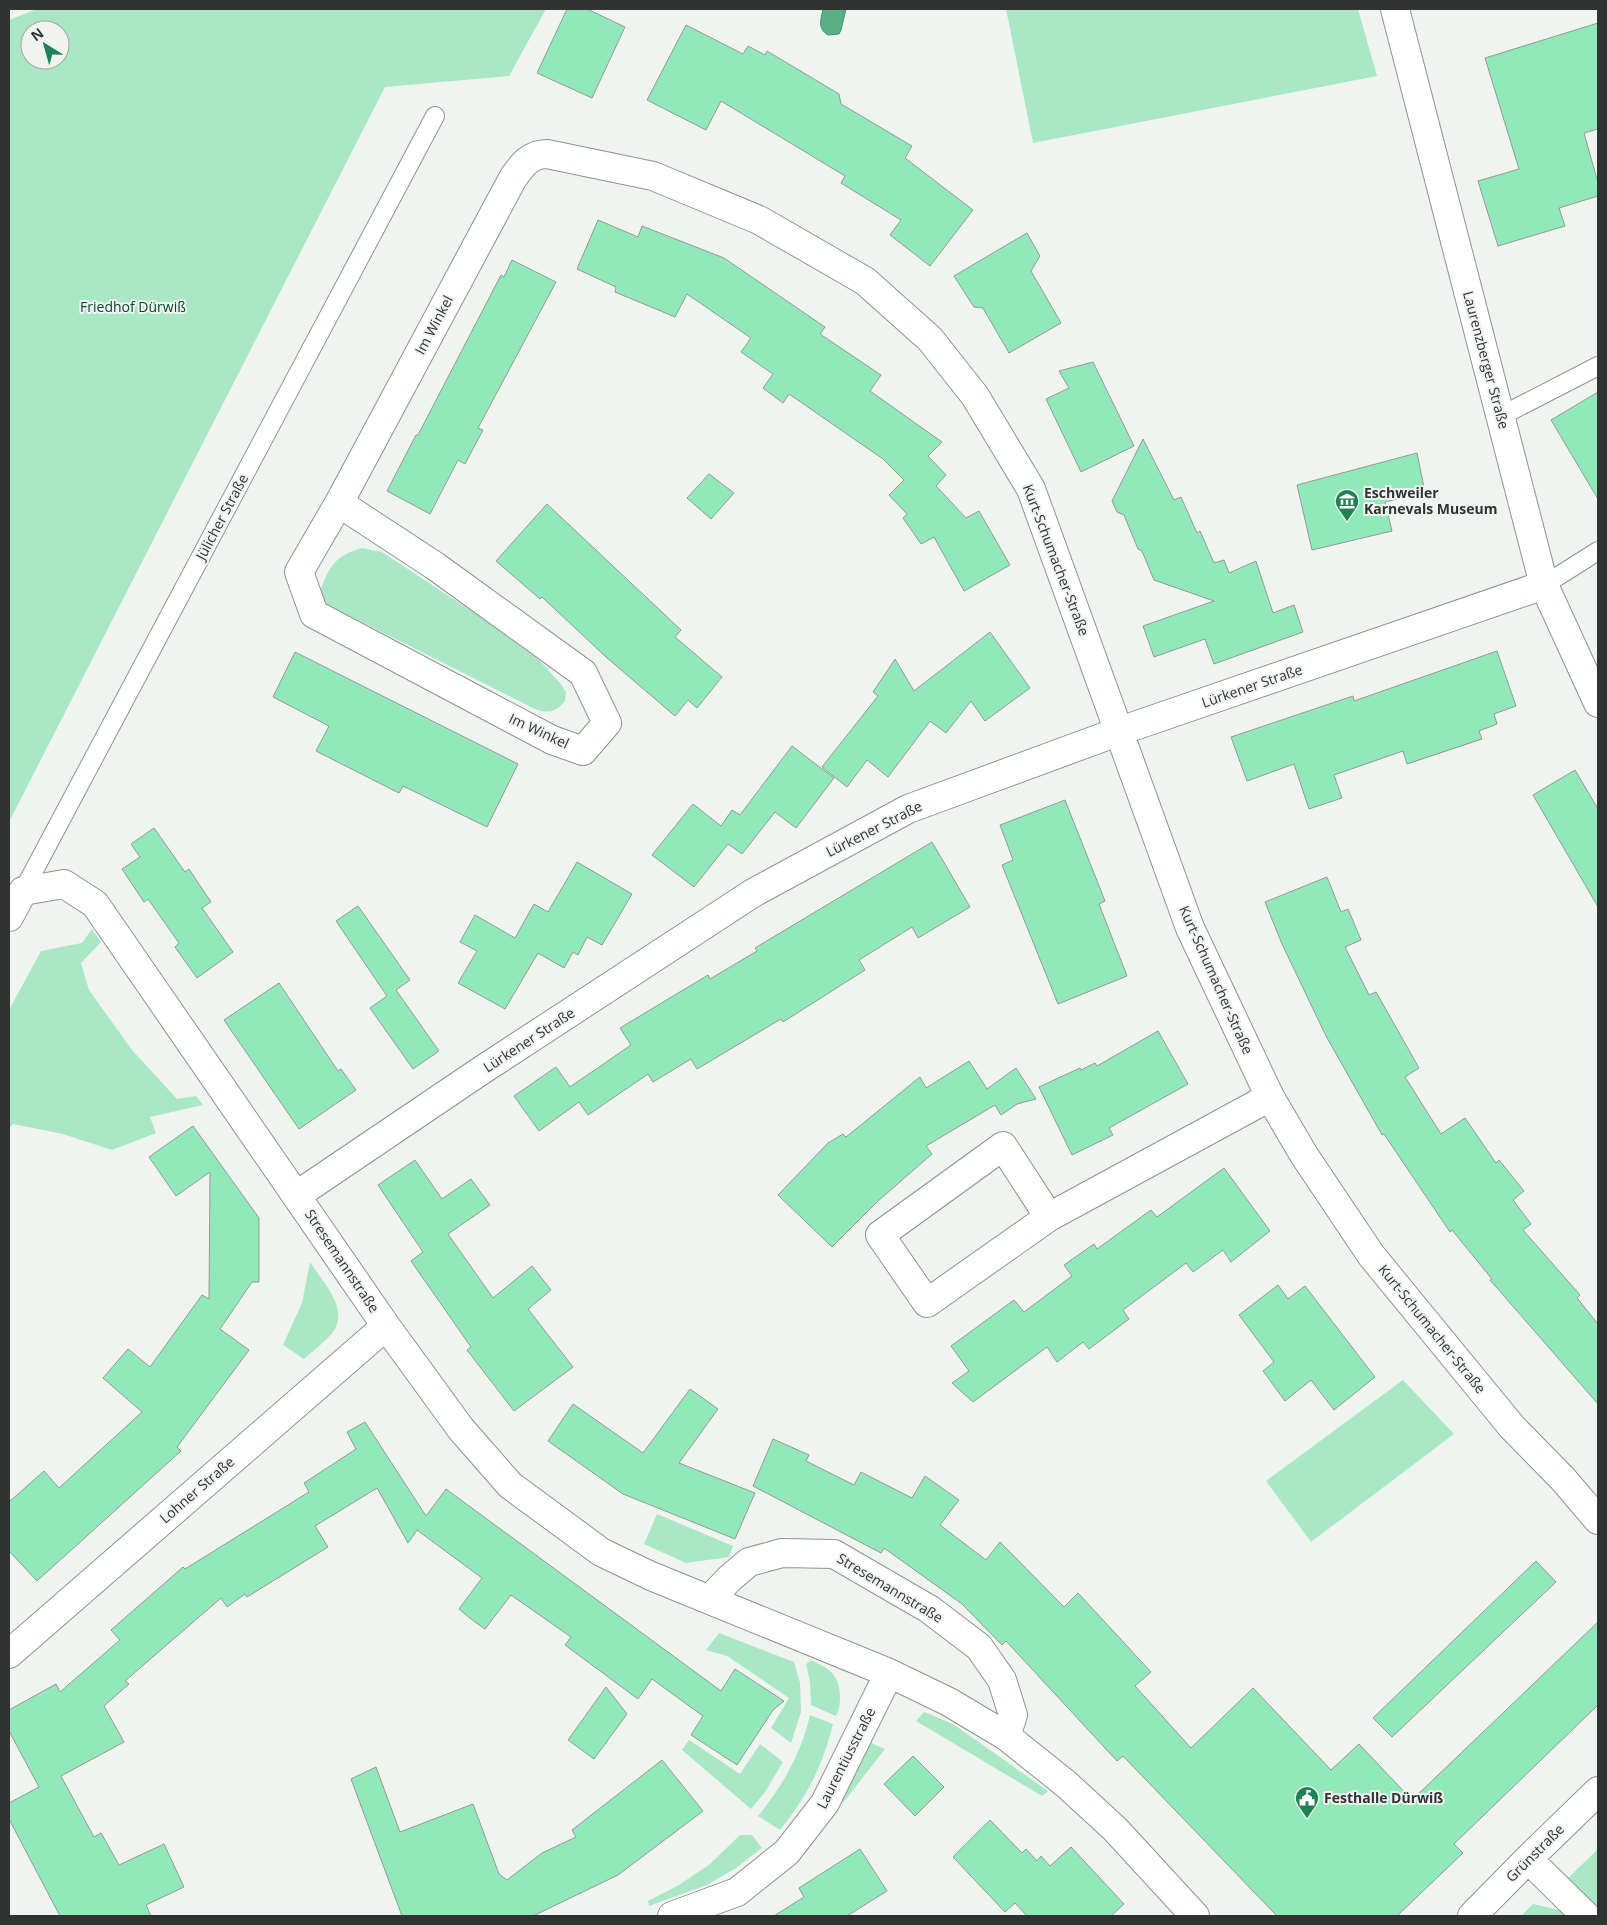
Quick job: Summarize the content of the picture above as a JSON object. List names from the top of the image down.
{
  "streets": {
    "street": [
      "Im Winkel",
      "Laurenzberger Straße",
      "Jülicher Straße",
      "Kurt-Schumacher-Straße",
      "Lürkener Straße",
      "Stresemannstraße",
      "Lohner Straße",
      "Laurentiusstraße",
      "Grünstraße"
    ]
  },
  "crossings": [
    ["Im Winkel", "Kurt-Schumacher-Straße"],
    ["Laurenzberger Straße", "Lürkener Straße"],
    ["Jülicher Straße", "Stresemannstraße"],
    ["Kurt-Schumacher-Straße", "Lürkener Straße"],
    ["Lürkener Straße", "Stresemannstraße"],
    ["Stresemannstraße", "Lohner Straße"],
    ["Stresemannstraße", "Laurentiusstraße"]
  ],
  "parks": ["Friedhof Dürwiß"],
  "places": {
    "museum": ["Eschweiler Karnevals Museum"],
    "public building": ["Festhalle Dürwiß"]
  },
  "north": "top left"
}
